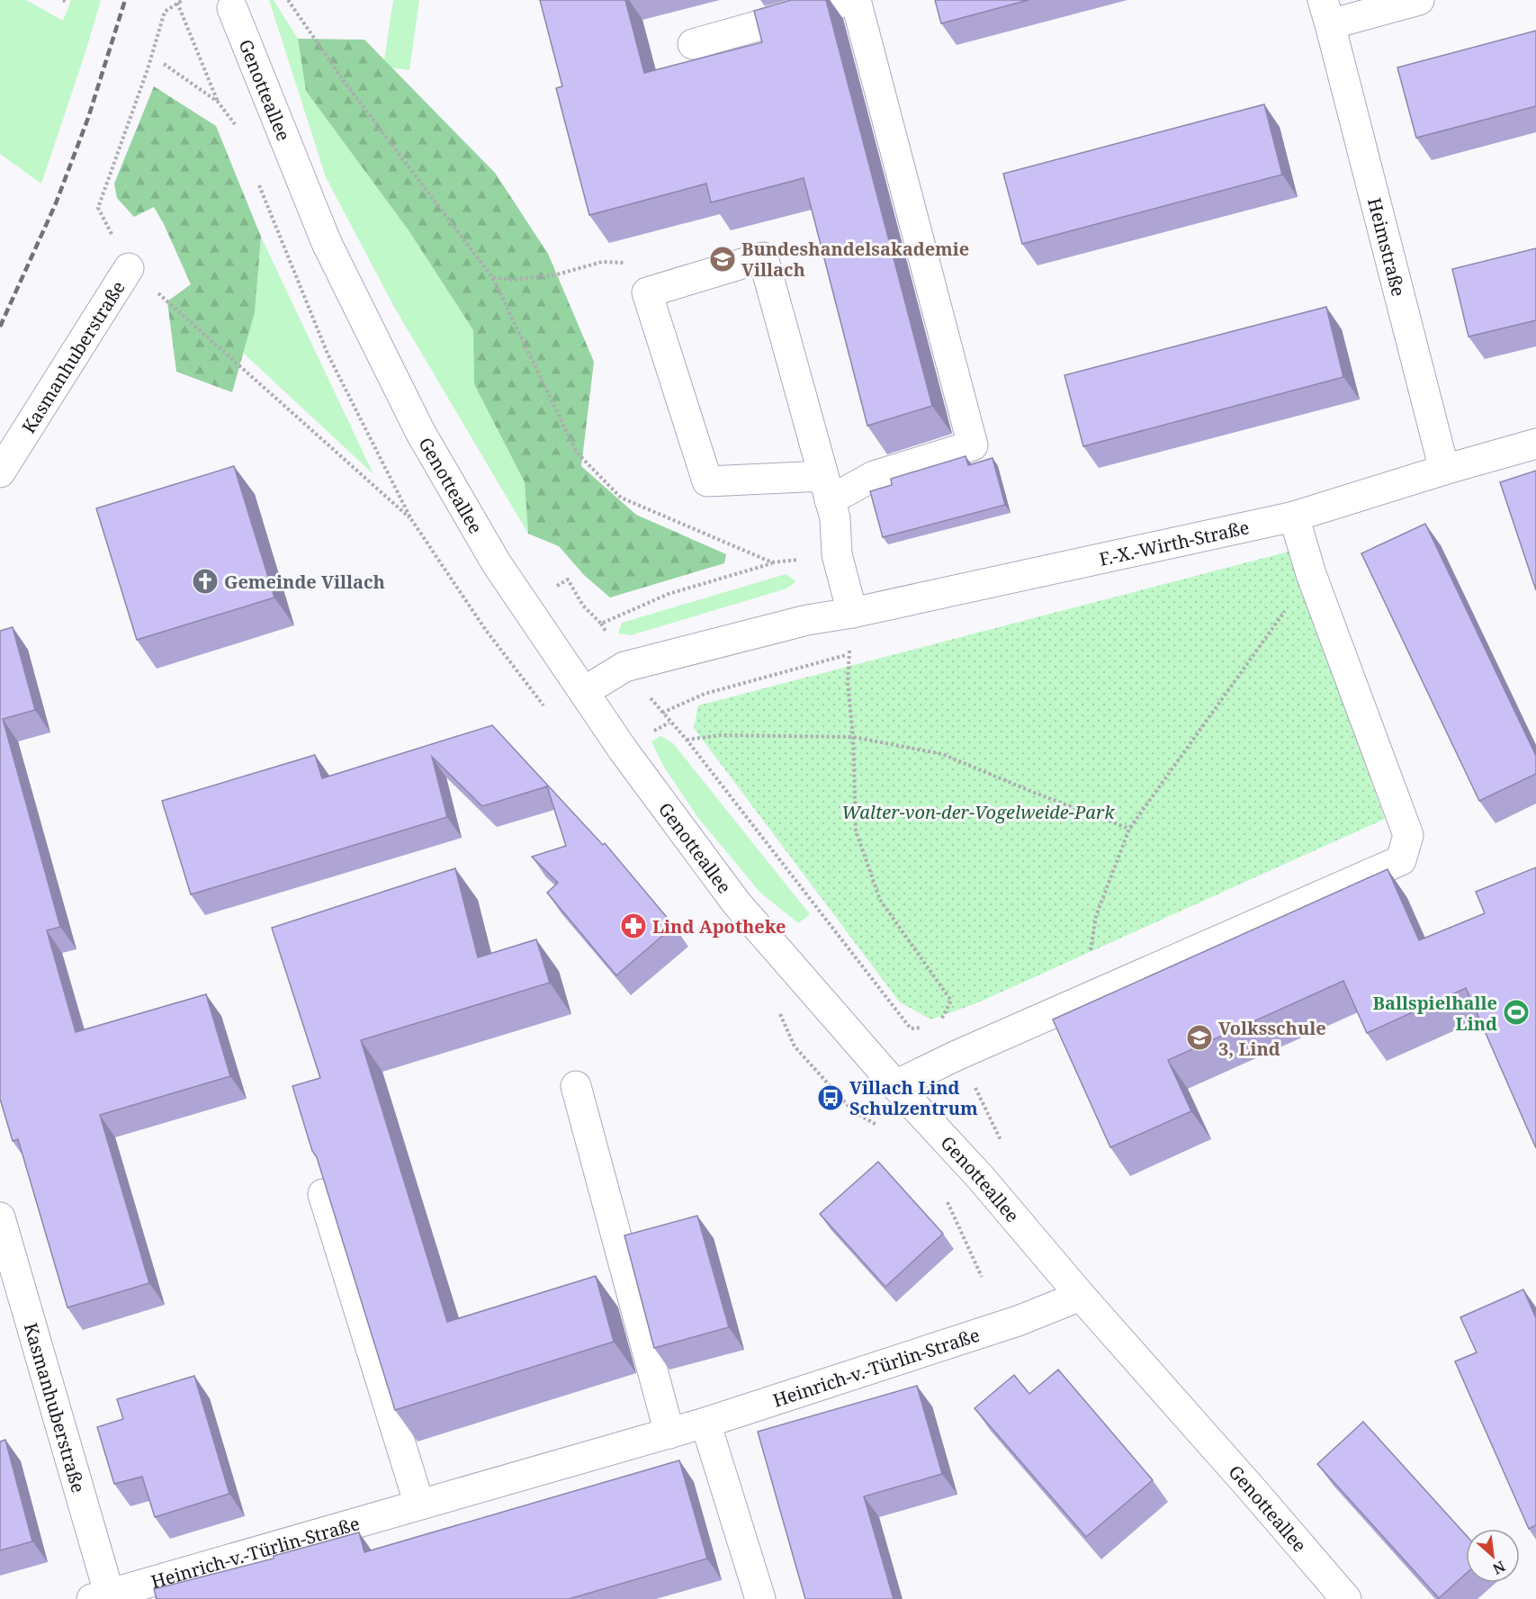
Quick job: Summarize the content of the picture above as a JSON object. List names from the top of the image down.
{
  "streets": {
    "street": [
      "Genotteallee",
      "Heimstraße",
      "Kasmanhuberstraße",
      "F.-X.-Wirth-Straße",
      "Heinrich-v.-Türlin-Straße"
    ]
  },
  "crossings": [
    ["Genotteallee", "F.-X.-Wirth-Straße"],
    ["Genotteallee", "Heinrich-v.-Türlin-Straße"],
    ["Heimstraße", "F.-X.-Wirth-Straße"],
    ["Kasmanhuberstraße", "Heinrich-v.-Türlin-Straße"]
  ],
  "parks": ["Walter-von-der-Vogelweide-Park"],
  "places": {
    "school or university": ["Bundeshandelsakademie Villach", "Volksschule 3, Lind"],
    "church": ["Gemeinde Villach"],
    "pharmacy": ["Lind Apotheke"],
    "sports": ["Ballspielhalle Lind"],
    "bus stop": ["Villach Lind Schulzentrum"]
  },
  "north": "bottom right"
}
